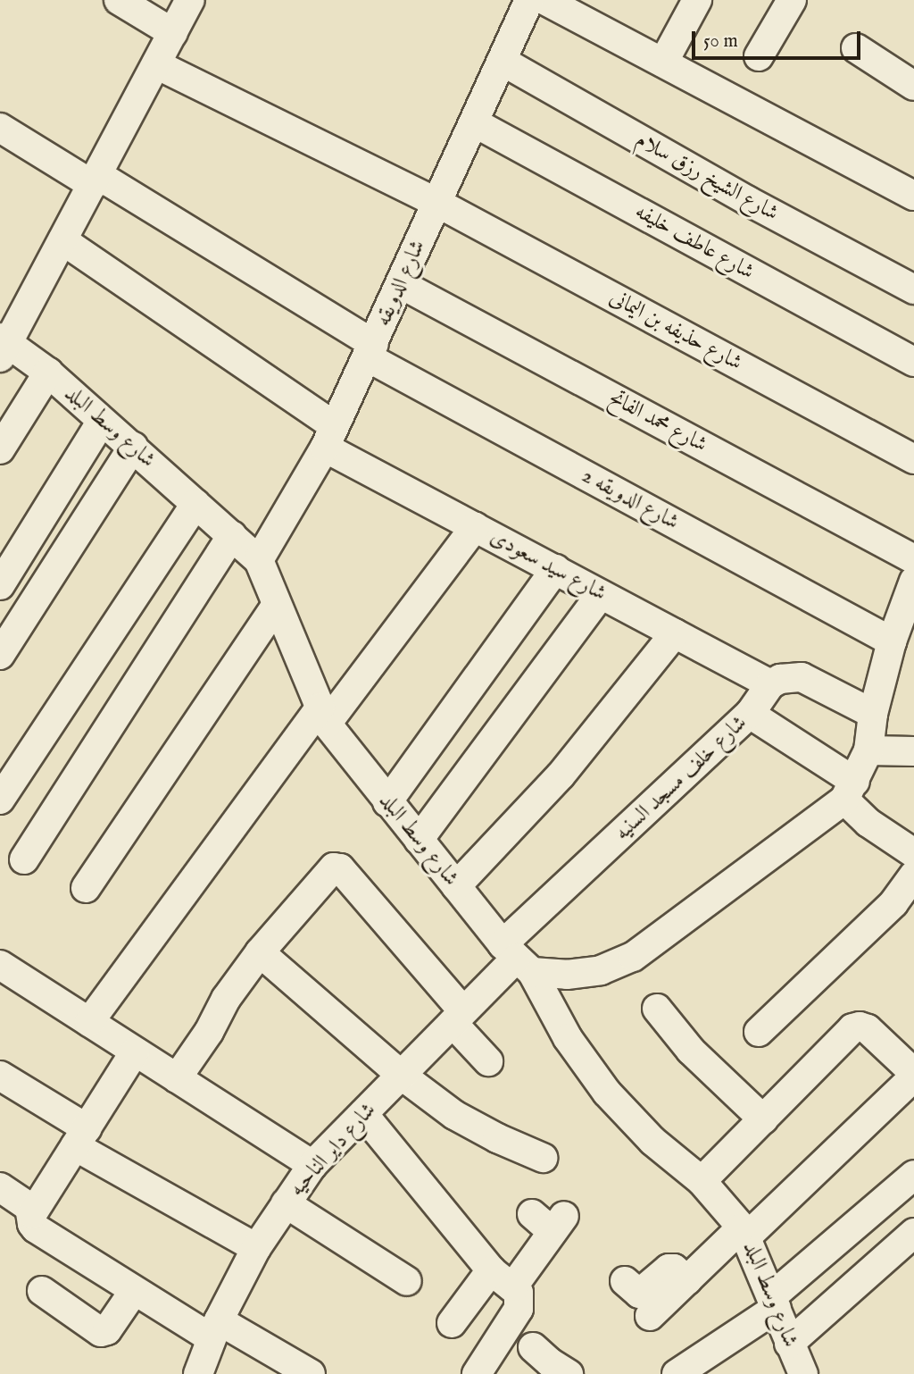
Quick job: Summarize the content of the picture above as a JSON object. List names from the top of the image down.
{
  "streets": {
    "street": [
      "شارع الشيخ رزق سلام",
      "شارع عاطف خليفه",
      "شارع الدويقه",
      "شارع حذيفه بن اليمانى",
      "شارع محمد الفاتح",
      "شارع وسط البلد",
      "شارع الدويقه 2",
      "شارع سيد سعودى",
      "شارع خلف مسجد السنيه",
      "شارع داير الناحيه"
    ]
  },
  "crossings": [
    ["شارع الشيخ رزق سلام", "شارع الدويقه"],
    ["شارع عاطف خليفه", "شارع الدويقه"],
    ["شارع الدويقه", "شارع حذيفه بن اليمانى"],
    ["شارع الدويقه", "شارع محمد الفاتح"],
    ["شارع الدويقه", "شارع وسط البلد"],
    ["شارع الدويقه", "شارع الدويقه 2"],
    ["شارع الدويقه", "شارع سيد سعودى"],
    ["شارع وسط البلد", "شارع خلف مسجد السنيه"],
    ["شارع وسط البلد", "شارع داير الناحيه"],
    ["شارع سيد سعودى", "شارع خلف مسجد السنيه"],
    ["شارع خلف مسجد السنيه", "شارع داير الناحيه"]
  ],
  "scale_bar": "50 m"
}
